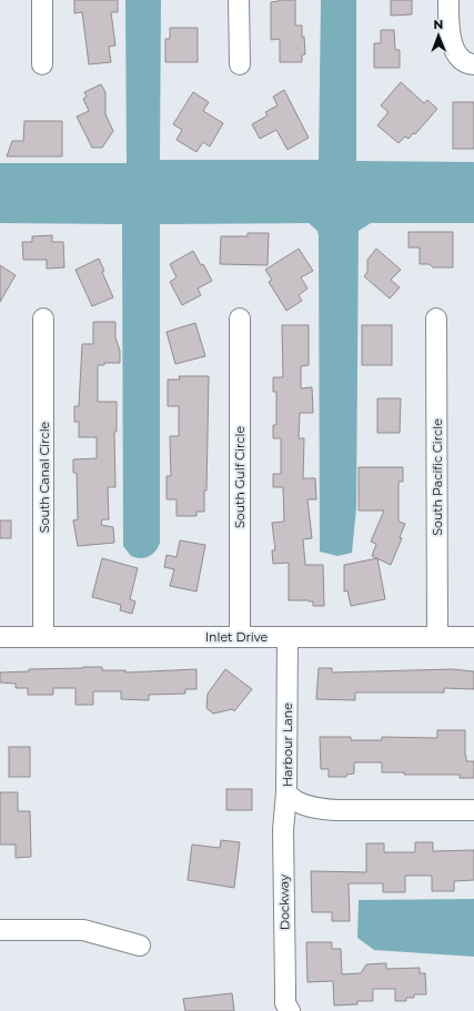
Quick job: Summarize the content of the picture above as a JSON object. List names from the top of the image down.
{
  "streets": {
    "street": [
      "South Canal Circle",
      "South Gulf Circle",
      "South Pacific Circle",
      "Inlet Drive",
      "Harbour Lane",
      "Dockway"
    ]
  },
  "crossings": [
    ["South Canal Circle", "Inlet Drive"],
    ["South Gulf Circle", "Inlet Drive"],
    ["South Pacific Circle", "Inlet Drive"],
    ["Inlet Drive", "Harbour Lane"],
    ["Harbour Lane", "Dockway"]
  ],
  "north": "top"
}
